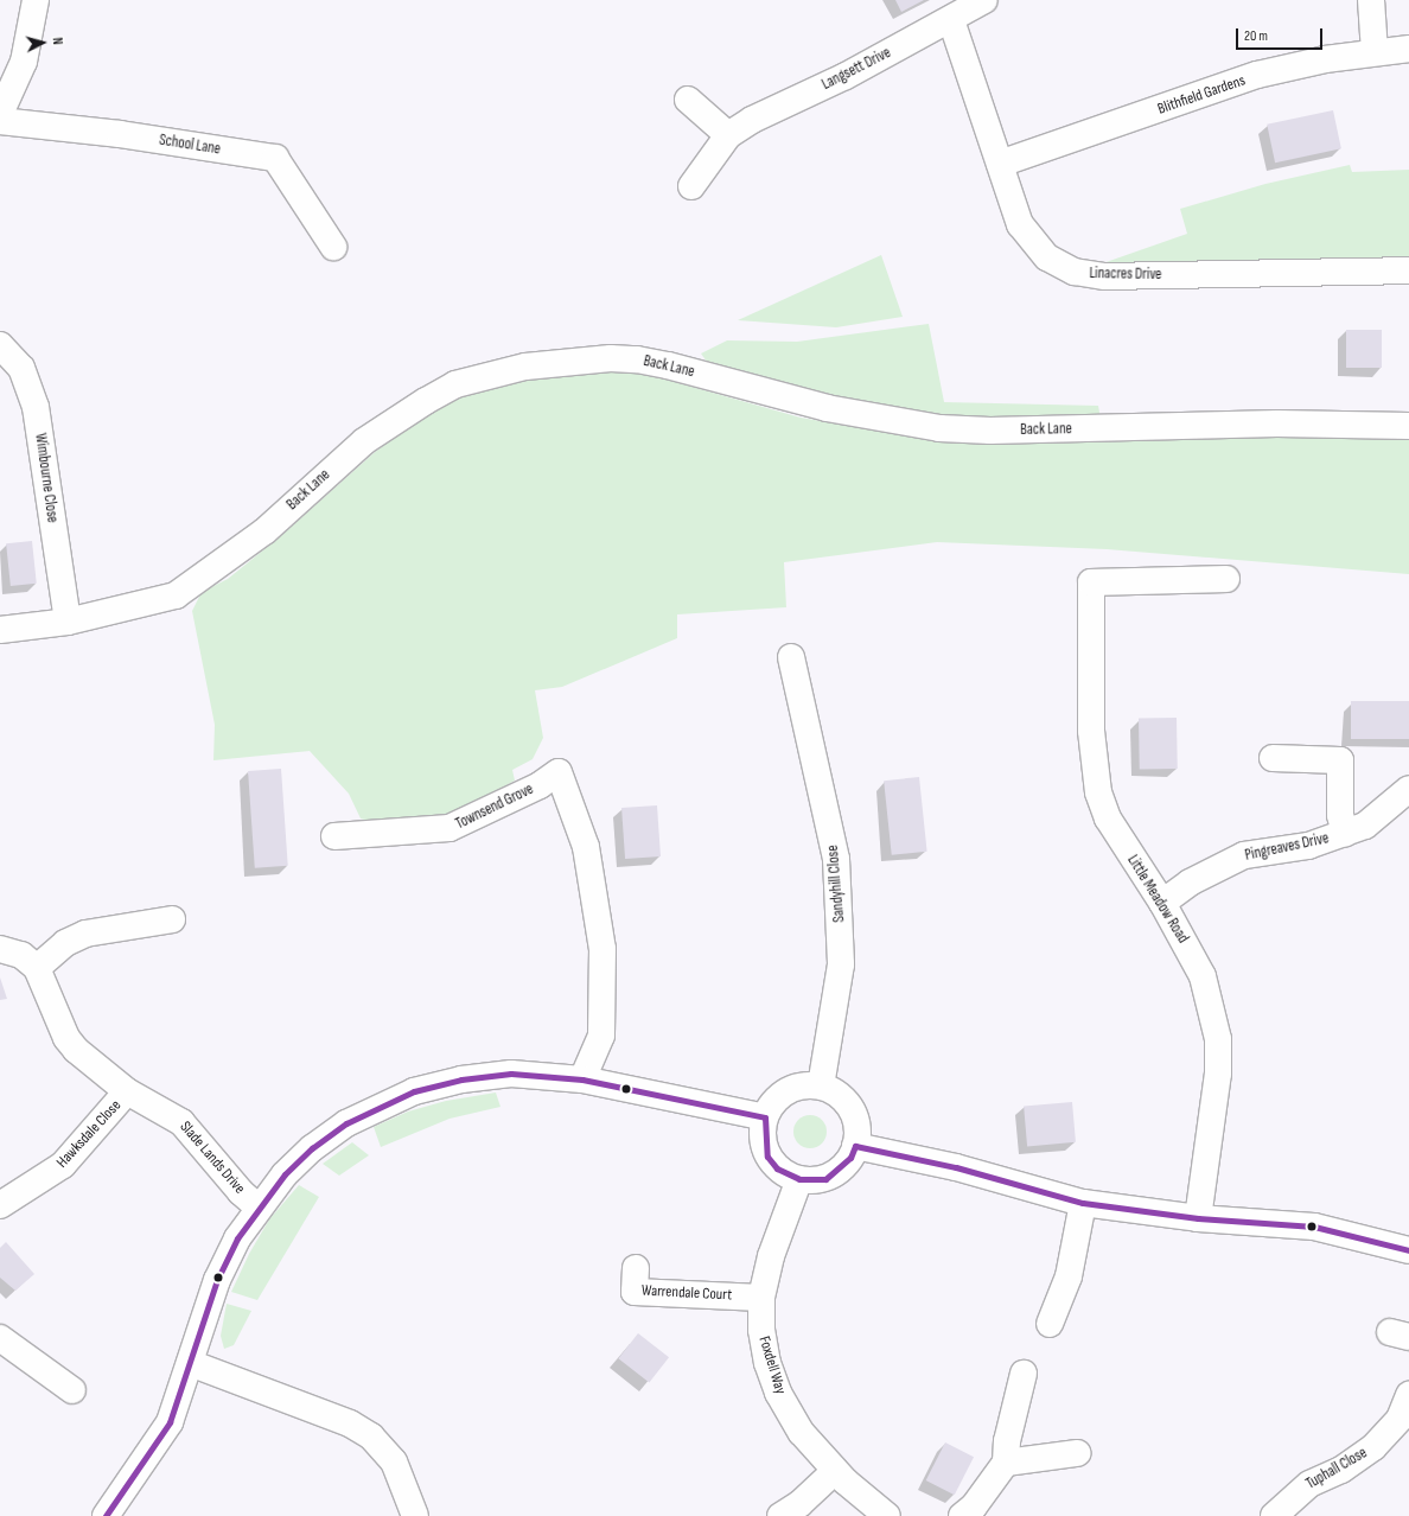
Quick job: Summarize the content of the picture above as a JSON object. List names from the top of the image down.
{
  "streets": {
    "street": [
      "Langsett Drive",
      "Blithfield Gardens",
      "School Lane",
      "Linacres Drive",
      "Back Lane",
      "Wimbourne Close",
      "Townsend Grove",
      "Pingreaves Drive",
      "Sandyhill Close",
      "Little Meadow Road",
      "Hawksdale Close",
      "Slade Lands Drive",
      "Warrendale Court",
      "Foxdell Way",
      "Tuphall Close"
    ]
  },
  "crossings": [
    ["Langsett Drive", "Linacres Drive"],
    ["Blithfield Gardens", "Linacres Drive"],
    ["Back Lane", "Wimbourne Close"],
    ["Pingreaves Drive", "Little Meadow Road"],
    ["Sandyhill Close", "Foxdell Way"],
    ["Hawksdale Close", "Slade Lands Drive"],
    ["Warrendale Court", "Foxdell Way"]
  ],
  "scale_bar": "20 m",
  "north": "right"
}
